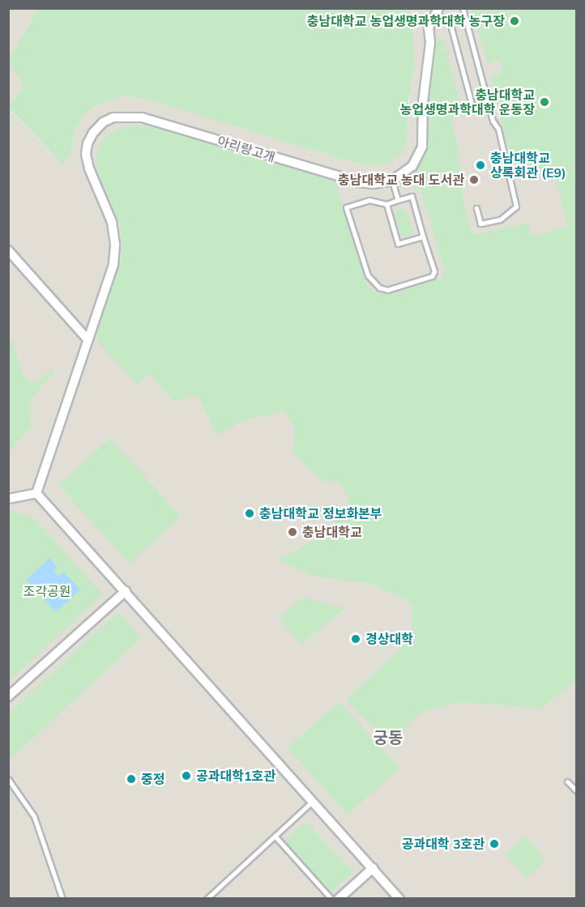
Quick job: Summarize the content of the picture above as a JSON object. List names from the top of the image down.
{
  "streets": {
    "street": ["아리랑고개"]
  },
  "districts": ["궁동"],
  "parks": ["조각공원"],
  "places": [
    "충남대학교 농업생명과학대학 농구장",
    "충남대학교 농업생명과학대학 운동장",
    "충남대학교 상록회관 (E9)",
    "충남대학교 농대 도서관",
    "충남대학교 정보화본부",
    "충남대학교",
    "경상대학",
    "공과대학1호관",
    "중정",
    "공과대학 3호관"
  ]
}
